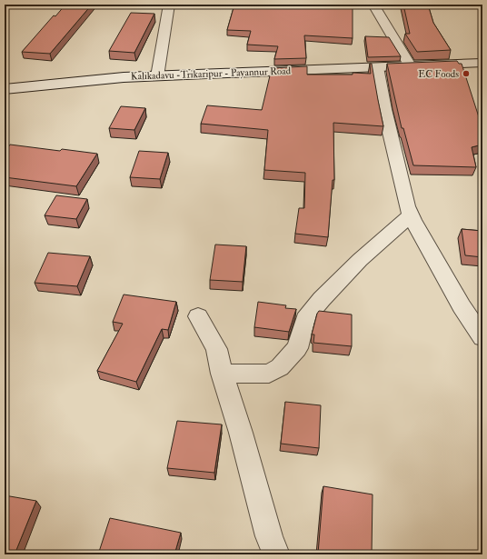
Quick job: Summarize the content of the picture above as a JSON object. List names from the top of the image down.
{
  "streets": {
    "main road": ["Kalikadavu -Trikaripur - Payannur Road"]
  },
  "places": ["EC Foods"]
}
